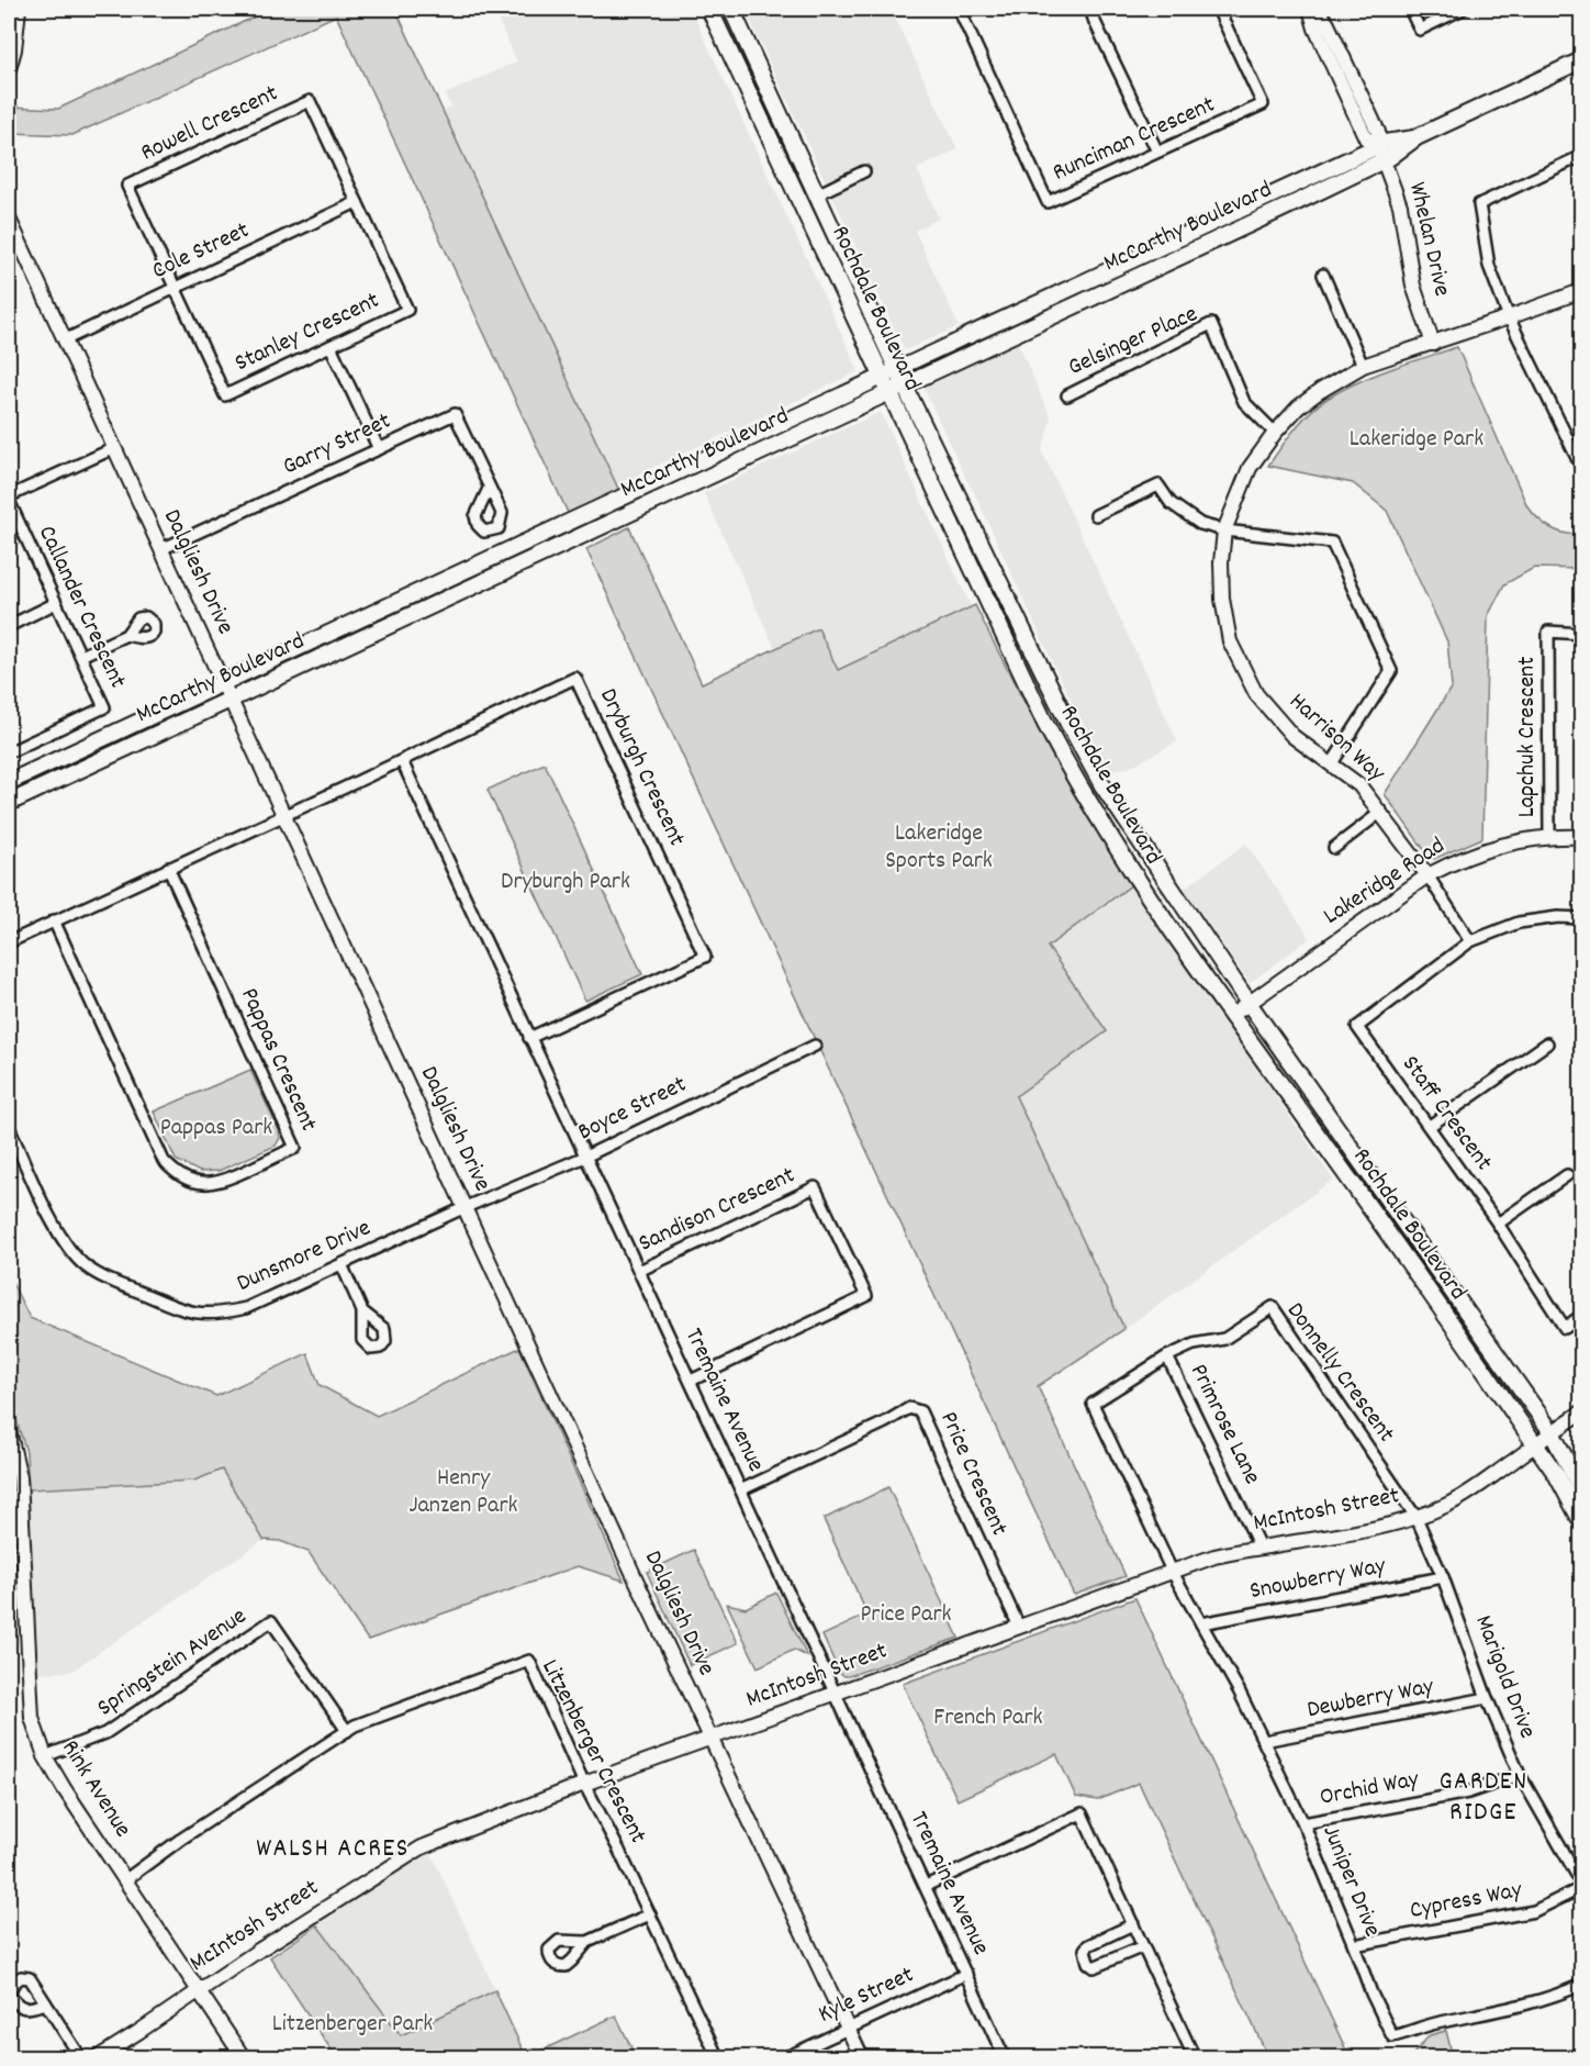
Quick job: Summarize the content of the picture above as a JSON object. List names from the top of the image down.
{
  "streets": {
    "main road": ["McCarthy Boulevard", "Rochdale Boulevard"],
    "street": [
      "Rowell Crescent",
      "Runciman Crescent",
      "Whelan Drive",
      "Cole Street",
      "Stanley Crescent",
      "Gelsinger Place",
      "Garry Street",
      "Dalgliesh Drive",
      "Callander Crescent",
      "Lapchuk Crescent",
      "Harrison Way",
      "Dryburgh Crescent",
      "Lakeridge Road",
      "Pappas Crescent",
      "Boyce Street",
      "Staff Crescent",
      "Sandison Crescent",
      "Dunsmore Drive",
      "Donnelly Crescent",
      "Tremaine Avenue",
      "Primrose Lane",
      "Price Crescent",
      "McIntosh Street",
      "Snowberry Way",
      "Springstein Avenue",
      "Marigold Drive",
      "Dewberry Way",
      "Litzenberger Crescent",
      "Rink Avenue",
      "Orchid Way",
      "Juniper Drive",
      "Cypress Way",
      "Kyle Street"
    ]
  },
  "crossings": [
    ["Rowell Crescent", "Cole Street"],
    ["Rowell Crescent", "Stanley Crescent"],
    ["McCarthy Boulevard", "Whelan Drive"],
    ["McCarthy Boulevard", "Rochdale Boulevard"],
    ["McCarthy Boulevard", "Dalgliesh Drive"],
    ["Whelan Drive", "Harrison Way"],
    ["Cole Street", "Stanley Crescent"],
    ["Cole Street", "Dalgliesh Drive"],
    ["Rochdale Boulevard", "Lakeridge Road"],
    ["Rochdale Boulevard", "McIntosh Street"],
    ["Gelsinger Place", "Harrison Way"],
    ["Garry Street", "Dalgliesh Drive"],
    ["Dalgliesh Drive", "Dryburgh Crescent"],
    ["Dalgliesh Drive", "Boyce Street"],
    ["Dalgliesh Drive", "Dunsmore Drive"],
    ["Dalgliesh Drive", "McIntosh Street"],
    ["Dalgliesh Drive", "Kyle Street"],
    ["Lapchuk Crescent", "Lakeridge Road"],
    ["Harrison Way", "Lakeridge Road"],
    ["Harrison Way", "Staff Crescent"],
    ["Dryburgh Crescent", "Tremaine Avenue"],
    ["Boyce Street", "Dunsmore Drive"],
    ["Boyce Street", "Tremaine Avenue"],
    ["Sandison Crescent", "Tremaine Avenue"],
    ["Donnelly Crescent", "Primrose Lane"],
    ["Donnelly Crescent", "McIntosh Street"],
    ["Donnelly Crescent", "Marigold Drive"],
    ["Donnelly Crescent", "Juniper Drive"],
    ["Tremaine Avenue", "Price Crescent"],
    ["Tremaine Avenue", "McIntosh Street"],
    ["Tremaine Avenue", "Kyle Street"],
    ["Primrose Lane", "McIntosh Street"],
    ["Price Crescent", "McIntosh Street"],
    ["McIntosh Street", "Marigold Drive"],
    ["McIntosh Street", "Litzenberger Crescent"],
    ["McIntosh Street", "Rink Avenue"],
    ["McIntosh Street", "Juniper Drive"],
    ["Snowberry Way", "Marigold Drive"],
    ["Snowberry Way", "Juniper Drive"],
    ["Springstein Avenue", "Litzenberger Crescent"],
    ["Springstein Avenue", "Rink Avenue"],
    ["Marigold Drive", "Dewberry Way"],
    ["Marigold Drive", "Orchid Way"],
    ["Dewberry Way", "Juniper Drive"],
    ["Litzenberger Crescent", "Rink Avenue"],
    ["Orchid Way", "Juniper Drive"],
    ["Juniper Drive", "Cypress Way"]
  ],
  "districts": ["GARDEN RIDGE", "WALSH ACRES"],
  "parks": [
    "Lakeridge Park",
    "Lakeridge Sports Park",
    "Dryburgh Park",
    "Pappas Park",
    "Henry Janzen Park",
    "Price Park",
    "French Park",
    "Litzenberger Park"
  ]
}
